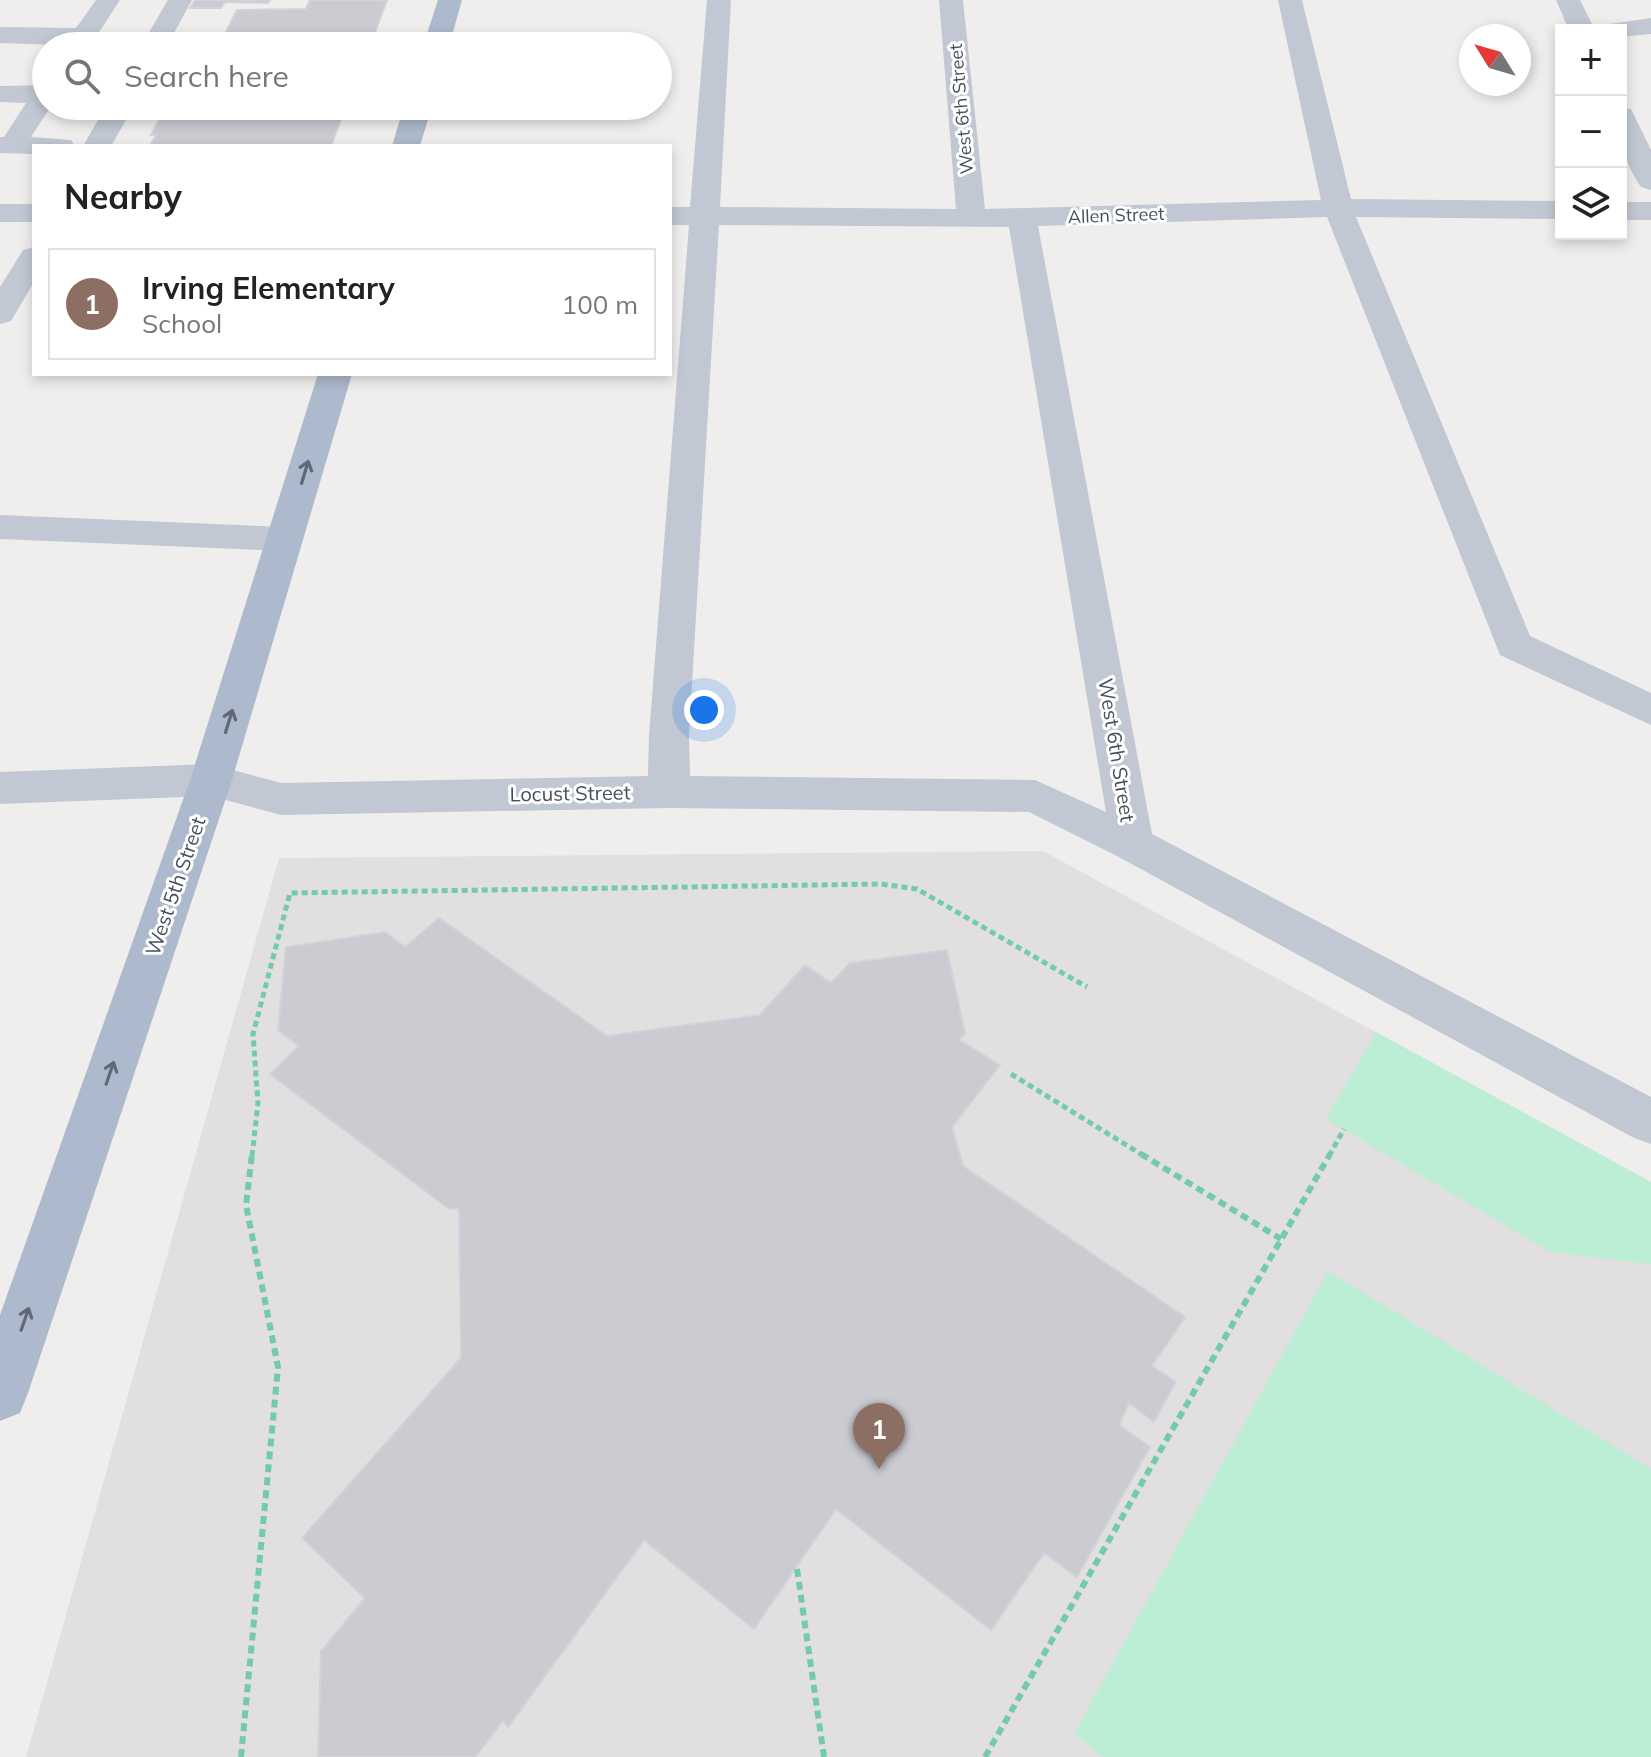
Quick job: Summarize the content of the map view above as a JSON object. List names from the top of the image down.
{
  "streets": {
    "main road": ["West 5th Street"],
    "street": ["West 6th Street", "Allen Street", "Locust Street"]
  },
  "crossings": [
    ["West 6th Street", "Allen Street"],
    ["West 6th Street", "Locust Street"],
    ["Locust Street", "West 5th Street"]
  ],
  "one_way": ["West 5th Street"],
  "north": "top left",
  "page": {
    "map_buttons": ["+", "−"],
    "search": "Search here",
    "heading": "Nearby",
    "list": [
      {
        "mark": "1",
        "name": "Irving Elementary",
        "note": "School",
        "value": "100 m"
      }
    ],
    "pins": "1"
  }
}
